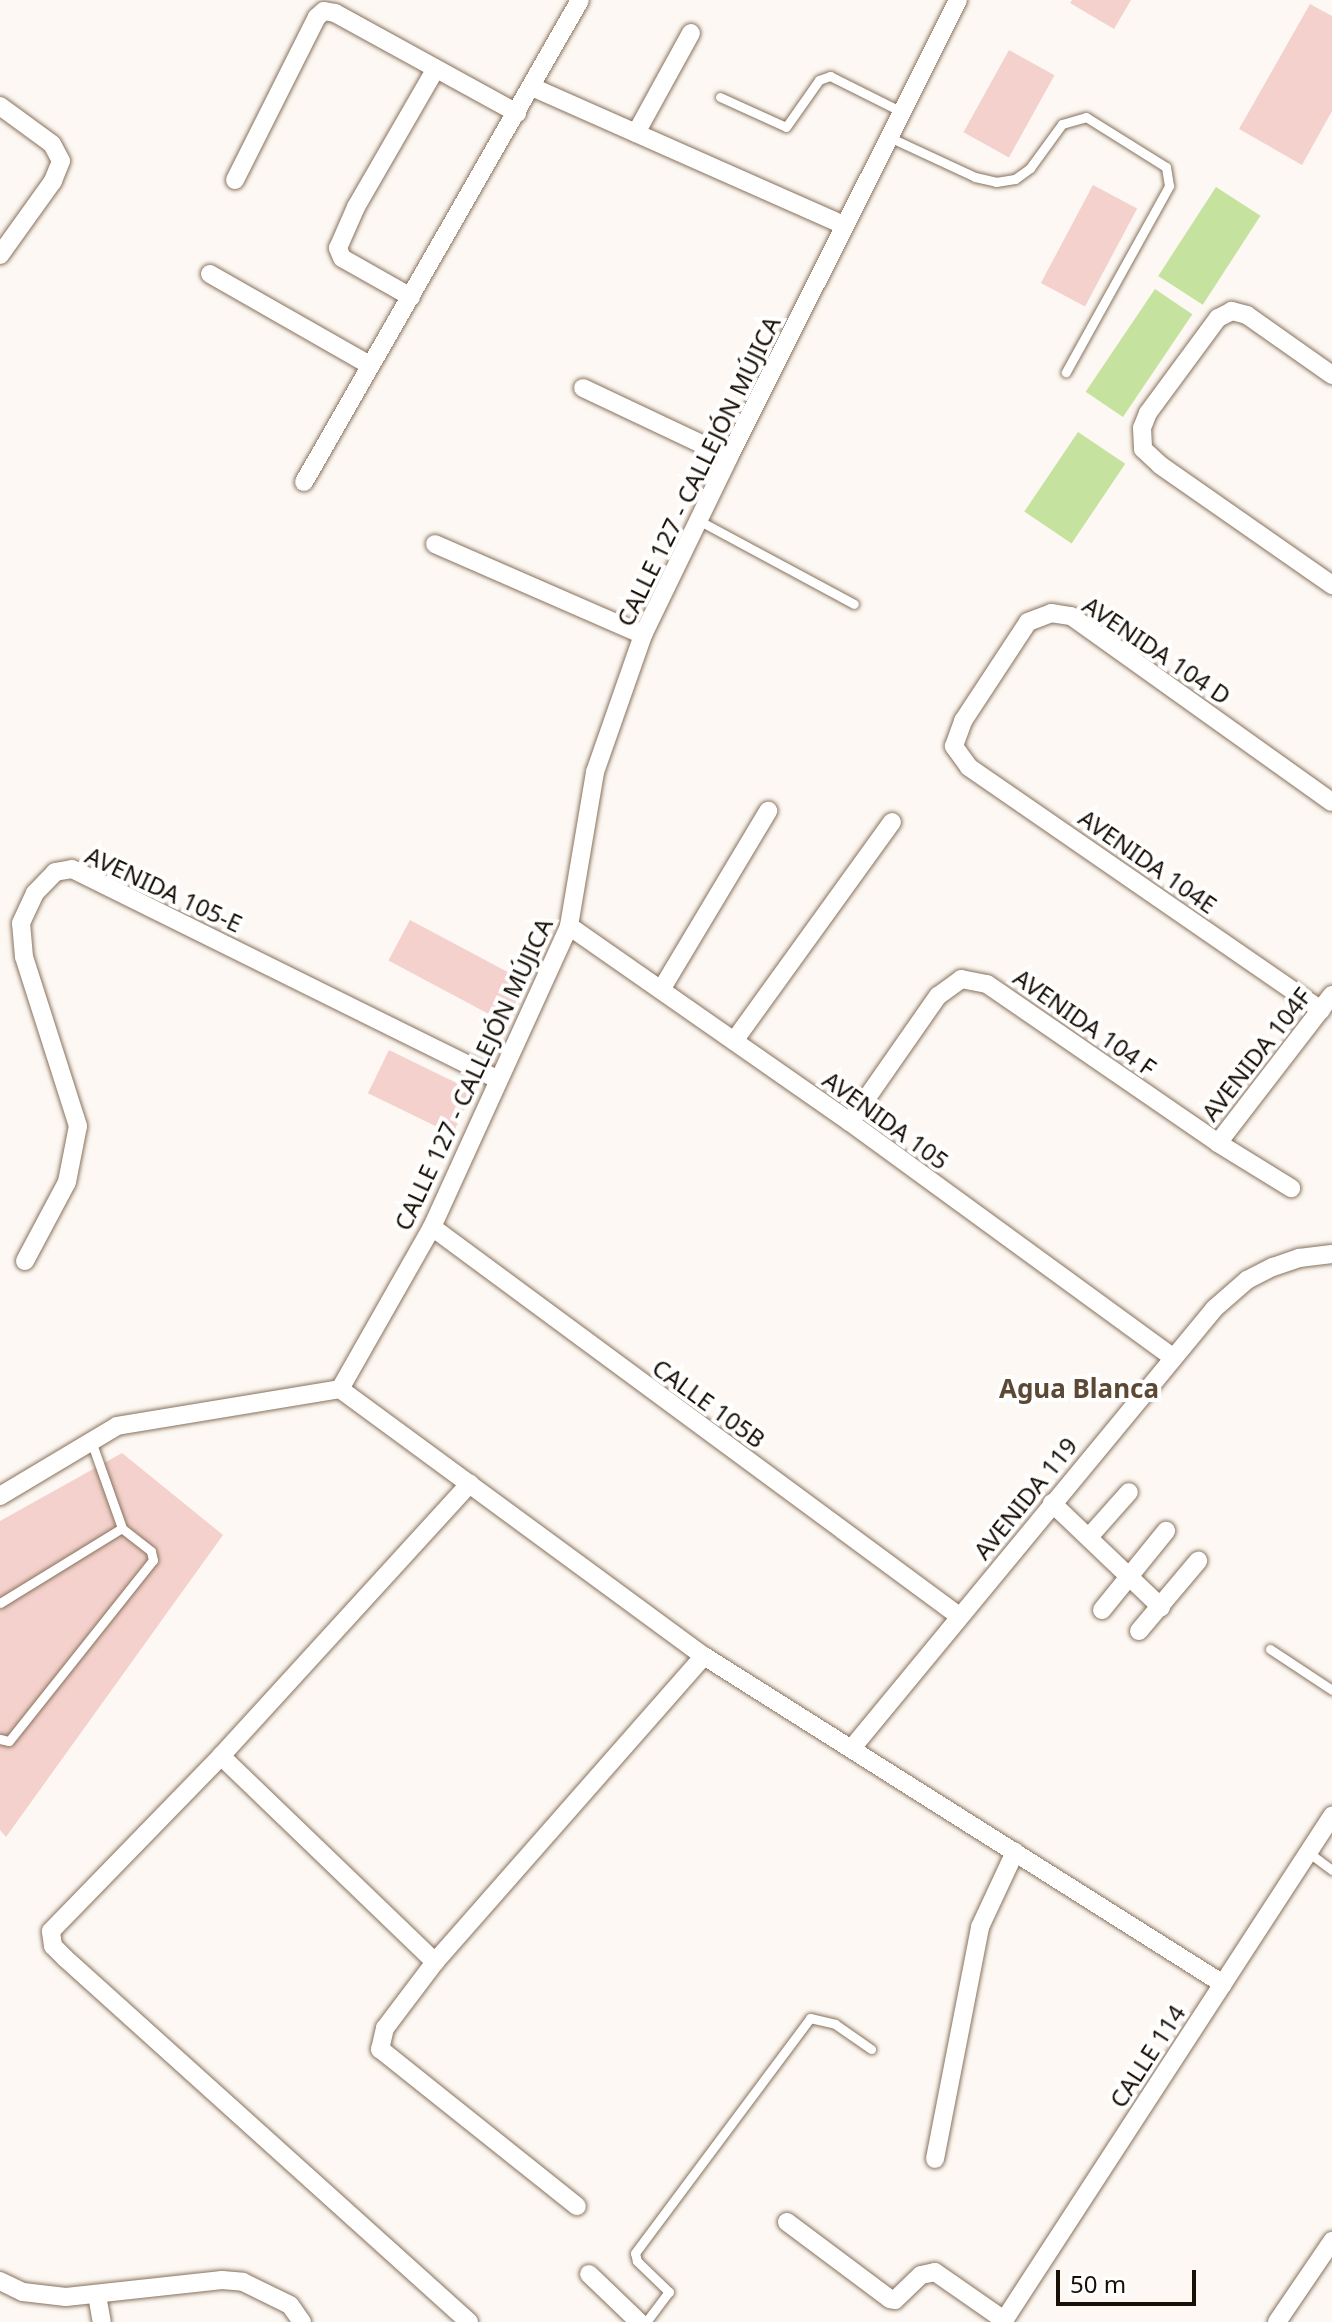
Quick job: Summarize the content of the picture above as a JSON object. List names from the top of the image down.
{
  "streets": {
    "street": [
      "CALLE 127 - CALLEJÓN MÚJICA",
      "AVENIDA 104 D",
      "AVENIDA 104E",
      "AVENIDA 105-E",
      "AVENIDA 104 F",
      "AVENIDA 104F",
      "AVENIDA 105",
      "CALLE 105B",
      "AVENIDA 119",
      "CALLE 114"
    ]
  },
  "crossings": [
    ["CALLE 127 - CALLEJÓN MÚJICA", "AVENIDA 105-E"],
    ["CALLE 127 - CALLEJÓN MÚJICA", "AVENIDA 105"],
    ["CALLE 127 - CALLEJÓN MÚJICA", "CALLE 105B"],
    ["AVENIDA 104 D", "AVENIDA 104E"],
    ["AVENIDA 104E", "AVENIDA 104F"],
    ["AVENIDA 104 F", "AVENIDA 104F"],
    ["AVENIDA 104 F", "AVENIDA 105"],
    ["AVENIDA 105", "AVENIDA 119"],
    ["CALLE 105B", "AVENIDA 119"]
  ],
  "districts": ["Agua Blanca"],
  "scale_bar": "50 m"
}
